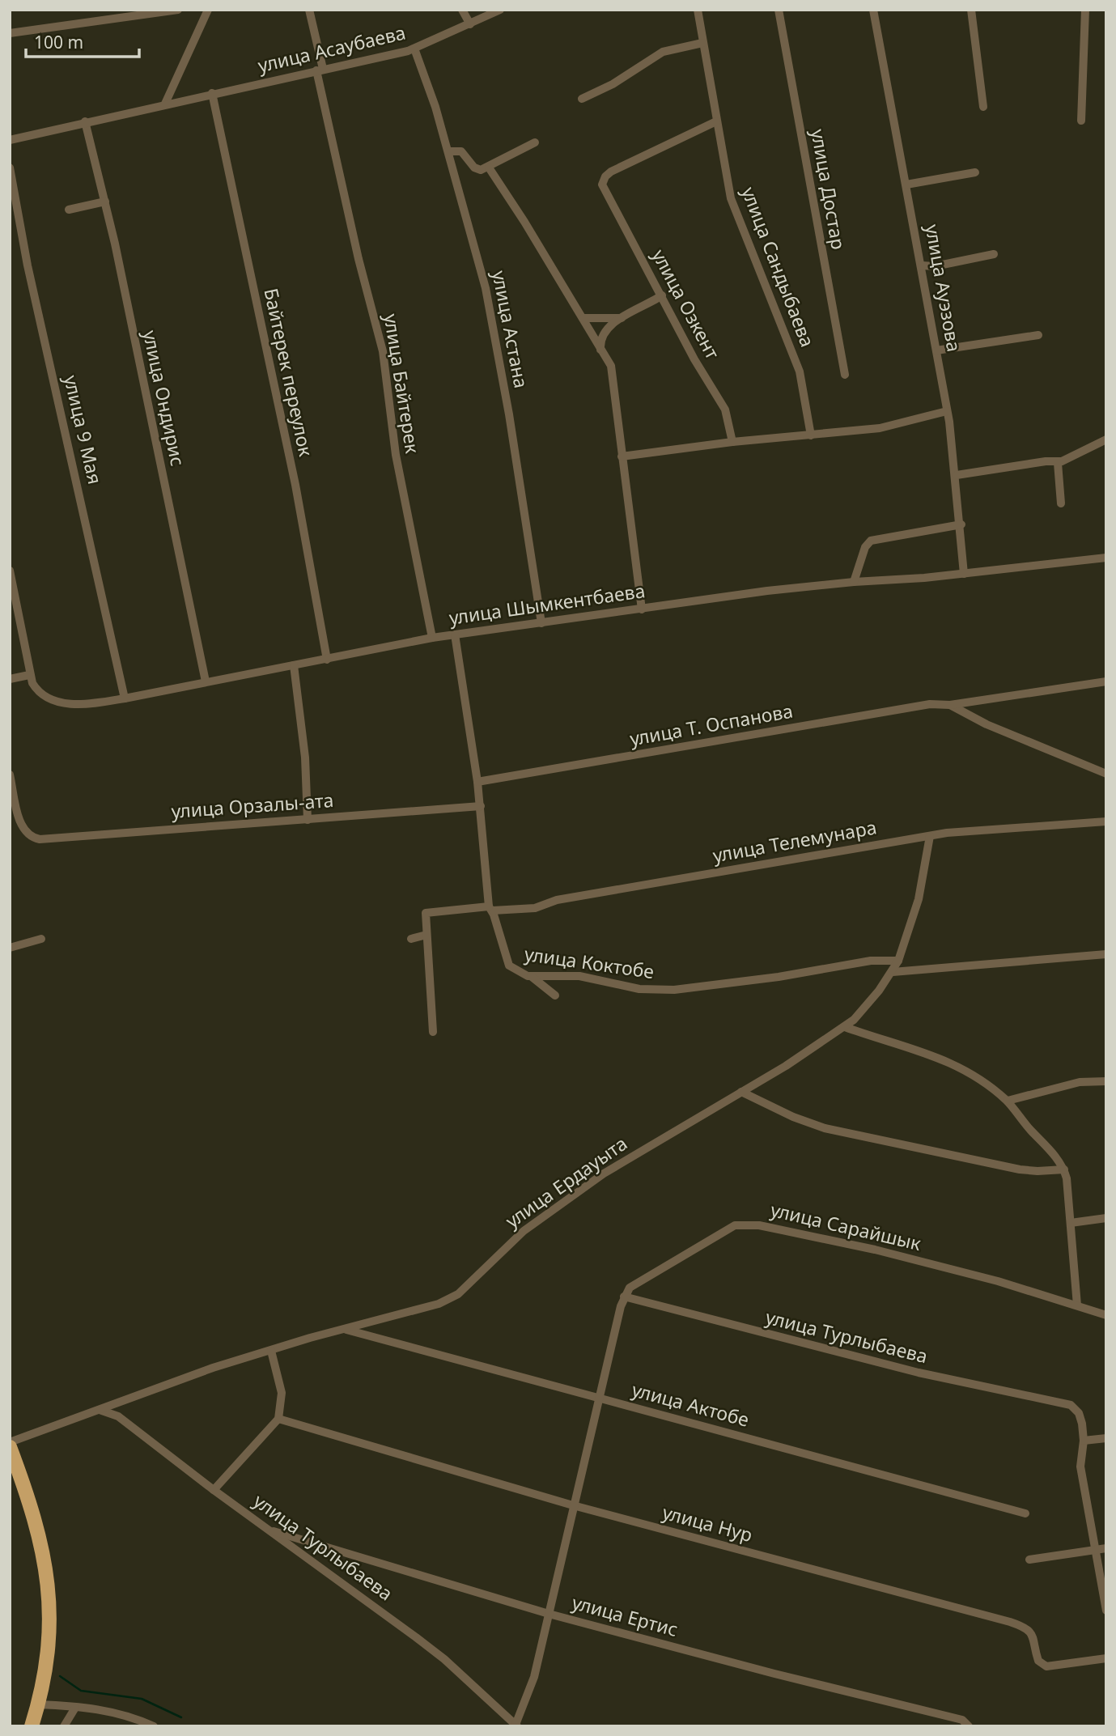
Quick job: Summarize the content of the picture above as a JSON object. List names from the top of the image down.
{
  "streets": {
    "street": [
      "улица Асаубаева",
      "улица Достар",
      "улица Сандыбаева",
      "улица Ауэзова",
      "улица Озкент",
      "улица Астана",
      "Байтерек переулок",
      "улица Байтерек",
      "улица Ондирис",
      "улица 9 Мая",
      "улица Шымкентбаева",
      "улица Т. Оспанова",
      "улица Орзалы-ата",
      "улица Телемунара",
      "улица Коктобе",
      "улица Ердауыта",
      "улица Сарайшык",
      "улица Турлыбаева",
      "улица Актобе",
      "улица Нур",
      "улица Ертис"
    ]
  },
  "crossings": [
    ["улица Асаубаева", "улица Астана"],
    ["улица Асаубаева", "Байтерек переулок"],
    ["улица Асаубаева", "улица Байтерек"],
    ["улица Асаубаева", "улица Ондирис"],
    ["улица Сандыбаева", "улица Озкент"],
    ["улица Ауэзова", "улица Шымкентбаева"],
    ["улица Астана", "улица Шымкентбаева"],
    ["Байтерек переулок", "улица Шымкентбаева"],
    ["улица Байтерек", "улица Шымкентбаева"],
    ["улица Ондирис", "улица Шымкентбаева"],
    ["улица 9 Мая", "улица Шымкентбаева"],
    ["улица Шымкентбаева", "улица Коктобе"],
    ["улица Т. Оспанова", "улица Коктобе"],
    ["улица Орзалы-ата", "улица Коктобе"],
    ["улица Телемунара", "улица Коктобе"],
    ["улица Телемунара", "улица Ердауыта"],
    ["улица Коктобе", "улица Ердауыта"],
    ["улица Ердауыта", "улица Турлыбаева"],
    ["улица Ердауыта", "улица Актобе"],
    ["улица Сарайшык", "улица Турлыбаева"],
    ["улица Турлыбаева", "улица Ертис"]
  ],
  "scale_bar": "100 m"
}
